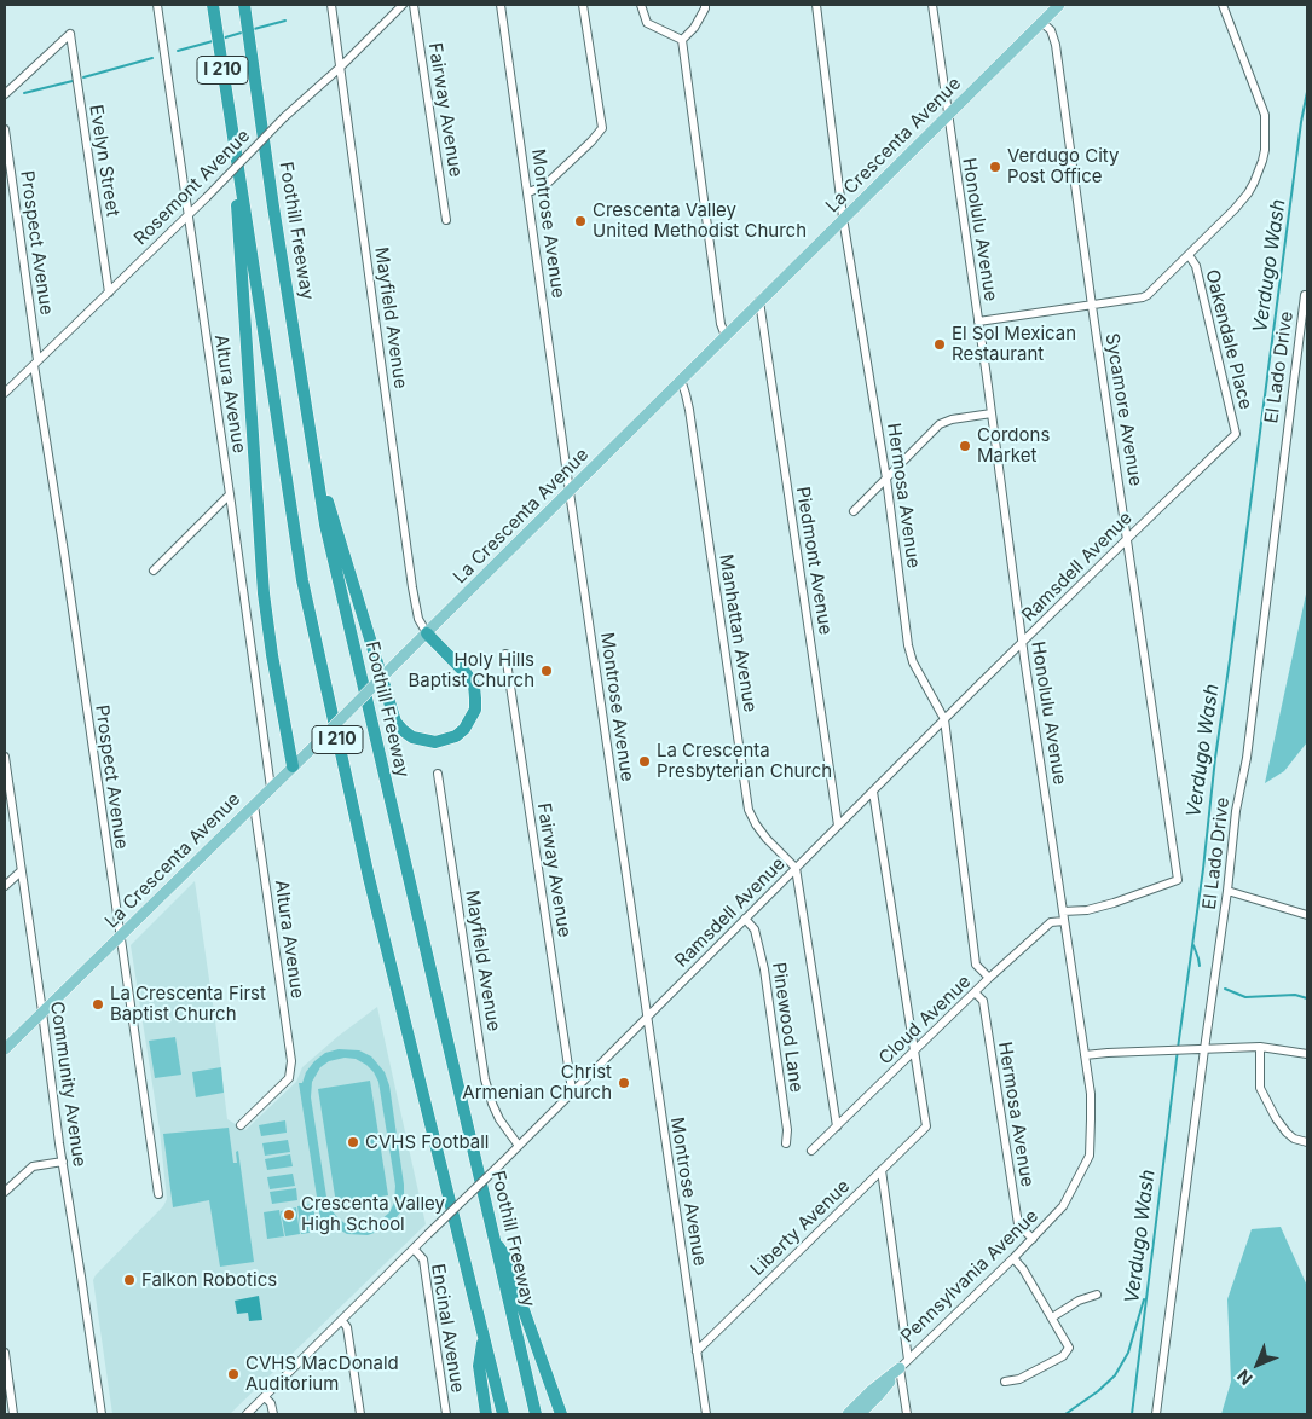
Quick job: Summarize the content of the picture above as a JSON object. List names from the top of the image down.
{
  "streets": {
    "highway": ["I 210", "Foothill Freeway"],
    "main road": ["La Crescenta Avenue", "Pennsylvania Avenue"],
    "street": [
      "Fairway Avenue",
      "Evelyn Street",
      "Rosemont Avenue",
      "Montrose Avenue",
      "Honolulu Avenue",
      "Prospect Avenue",
      "Mayfield Avenue",
      "Oakendale Place",
      "El Lado Drive",
      "Altura Avenue",
      "Sycamore Avenue",
      "Hermosa Avenue",
      "Piedmont Avenue",
      "Ramsdell Avenue",
      "Manhattan Avenue",
      "Cloud Avenue",
      "Pinewood Lane",
      "Community Avenue",
      "Liberty Avenue",
      "Encinal Avenue"
    ]
  },
  "crossings": [
    ["Fairway Avenue", "Ramsdell Avenue"],
    ["La Crescenta Avenue", "Montrose Avenue"],
    ["La Crescenta Avenue", "Honolulu Avenue"],
    ["La Crescenta Avenue", "Prospect Avenue"],
    ["La Crescenta Avenue", "Mayfield Avenue"],
    ["La Crescenta Avenue", "Altura Avenue"],
    ["La Crescenta Avenue", "Sycamore Avenue"],
    ["La Crescenta Avenue", "Hermosa Avenue"],
    ["La Crescenta Avenue", "Piedmont Avenue"],
    ["La Crescenta Avenue", "Manhattan Avenue"],
    ["La Crescenta Avenue", "Community Avenue"],
    ["Evelyn Street", "Rosemont Avenue"],
    ["Rosemont Avenue", "Prospect Avenue"],
    ["Rosemont Avenue", "Mayfield Avenue"],
    ["Rosemont Avenue", "Altura Avenue"],
    ["Montrose Avenue", "Ramsdell Avenue"],
    ["Montrose Avenue", "Liberty Avenue"],
    ["Honolulu Avenue", "Sycamore Avenue"],
    ["Honolulu Avenue", "Ramsdell Avenue"],
    ["Honolulu Avenue", "Cloud Avenue"],
    ["Honolulu Avenue", "Pennsylvania Avenue"],
    ["Mayfield Avenue", "Ramsdell Avenue"],
    ["Oakendale Place", "Ramsdell Avenue"],
    ["Sycamore Avenue", "Ramsdell Avenue"],
    ["Hermosa Avenue", "Ramsdell Avenue"],
    ["Hermosa Avenue", "Cloud Avenue"],
    ["Hermosa Avenue", "Pennsylvania Avenue"],
    ["Piedmont Avenue", "Ramsdell Avenue"],
    ["Ramsdell Avenue", "Manhattan Avenue"],
    ["Ramsdell Avenue", "Pinewood Lane"],
    ["Ramsdell Avenue", "Encinal Avenue"],
    ["Cloud Avenue", "Liberty Avenue"]
  ],
  "water": ["Verdugo Wash"],
  "places": [
    "Verdugo City Post Office",
    "Crescenta Valley United Methodist Church",
    "El Sol Mexican Restaurant",
    "Cordons Market",
    "Holy Hills Baptist Church",
    "La Crescenta Presbyterian Church",
    "La Crescenta First Baptist Church",
    "Christ Armenian Church",
    "CVHS Football",
    "Crescenta Valley High School",
    "Falkon Robotics",
    "CVHS MacDonald Auditorium"
  ],
  "north": "bottom left"
}
